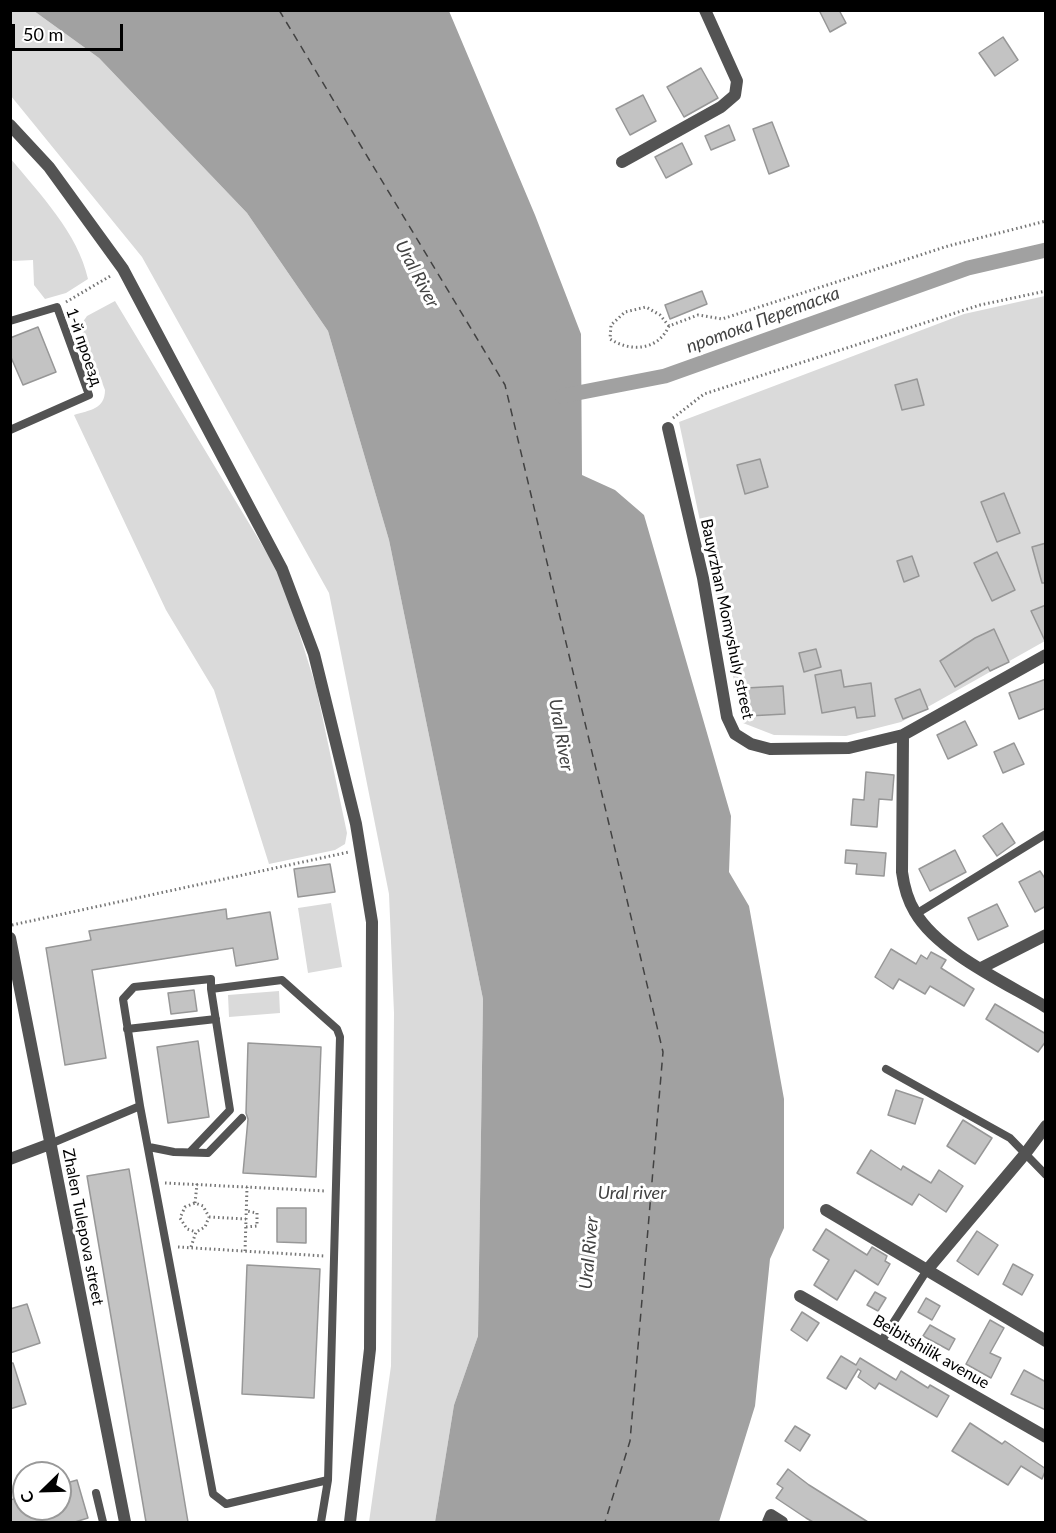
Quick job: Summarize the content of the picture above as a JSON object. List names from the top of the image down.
{
  "streets": {
    "street": ["Bauyrzhan Momyshuly street", "Zhalen Tulepova street", "Beibitshilik avenue"],
    "lane": ["1-й проезд"]
  },
  "water": ["Ural River", "протока Перетаска", "Ural river"],
  "scale_bar": "50 m",
  "north": "bottom left"
}
